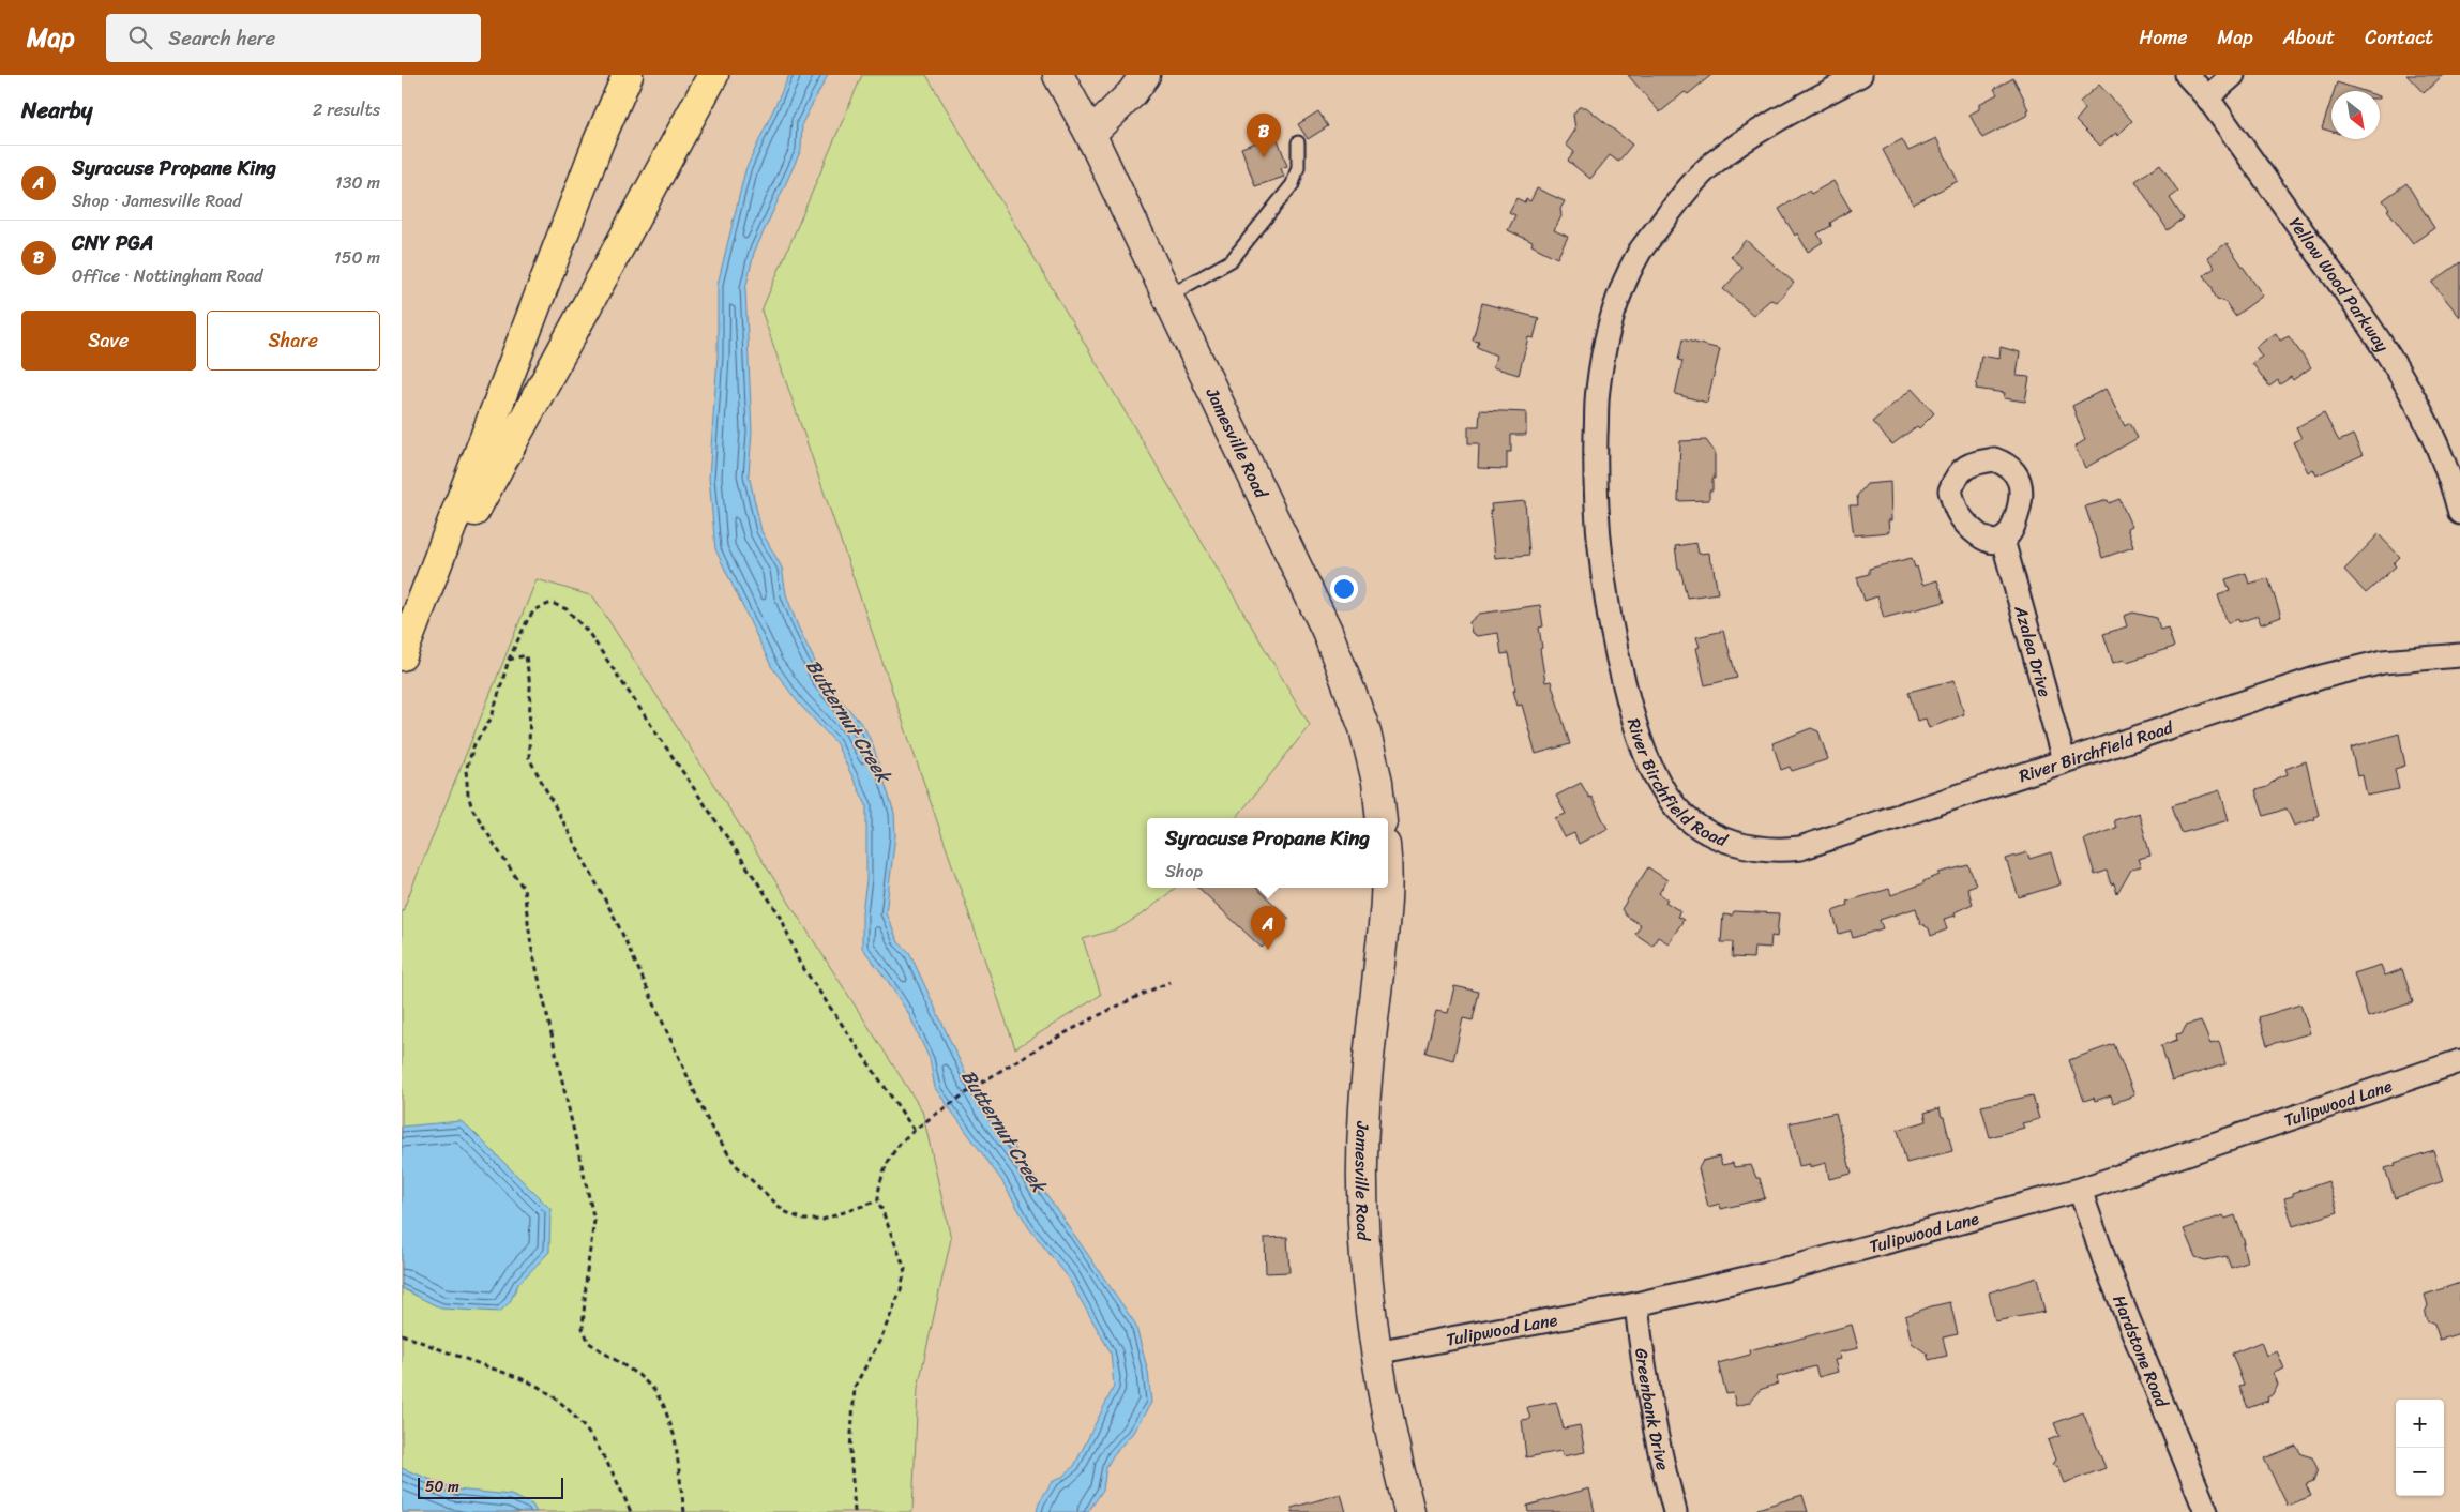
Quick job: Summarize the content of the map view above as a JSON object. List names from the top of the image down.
{
  "streets": {
    "street": [
      "Yellow Wood Parkway",
      "Jamesville Road",
      "Azalea Drive",
      "River Birchfield Road",
      "Tulipwood Lane",
      "Hardstone Road",
      "Greenbank Drive"
    ]
  },
  "crossings": [
    ["Jamesville Road", "Tulipwood Lane"],
    ["Azalea Drive", "River Birchfield Road"],
    ["Tulipwood Lane", "Hardstone Road"],
    ["Tulipwood Lane", "Greenbank Drive"]
  ],
  "water": ["Butternut Creek"],
  "scale_bar": "50 m",
  "north": "bottom right",
  "page": {
    "header": "Map",
    "search": "Search here",
    "nav": [
      "Home",
      "Map",
      "About",
      "Contact"
    ],
    "heading": ["Nearby", "2 results"],
    "pins": ["B", "A"],
    "list": [
      {
        "mark": "A",
        "name": "Syracuse Propane King",
        "note": "Shop · Jamesville Road",
        "value": "130 m"
      },
      {
        "mark": "B",
        "name": "CNY PGA",
        "note": "Office · Nottingham Road",
        "value": "150 m"
      }
    ],
    "buttons": ["Save", "Share"],
    "popup": ["Syracuse Propane King", "Shop"],
    "map_buttons": ["+", "−"],
    "scale": "50 m"
  }
}
